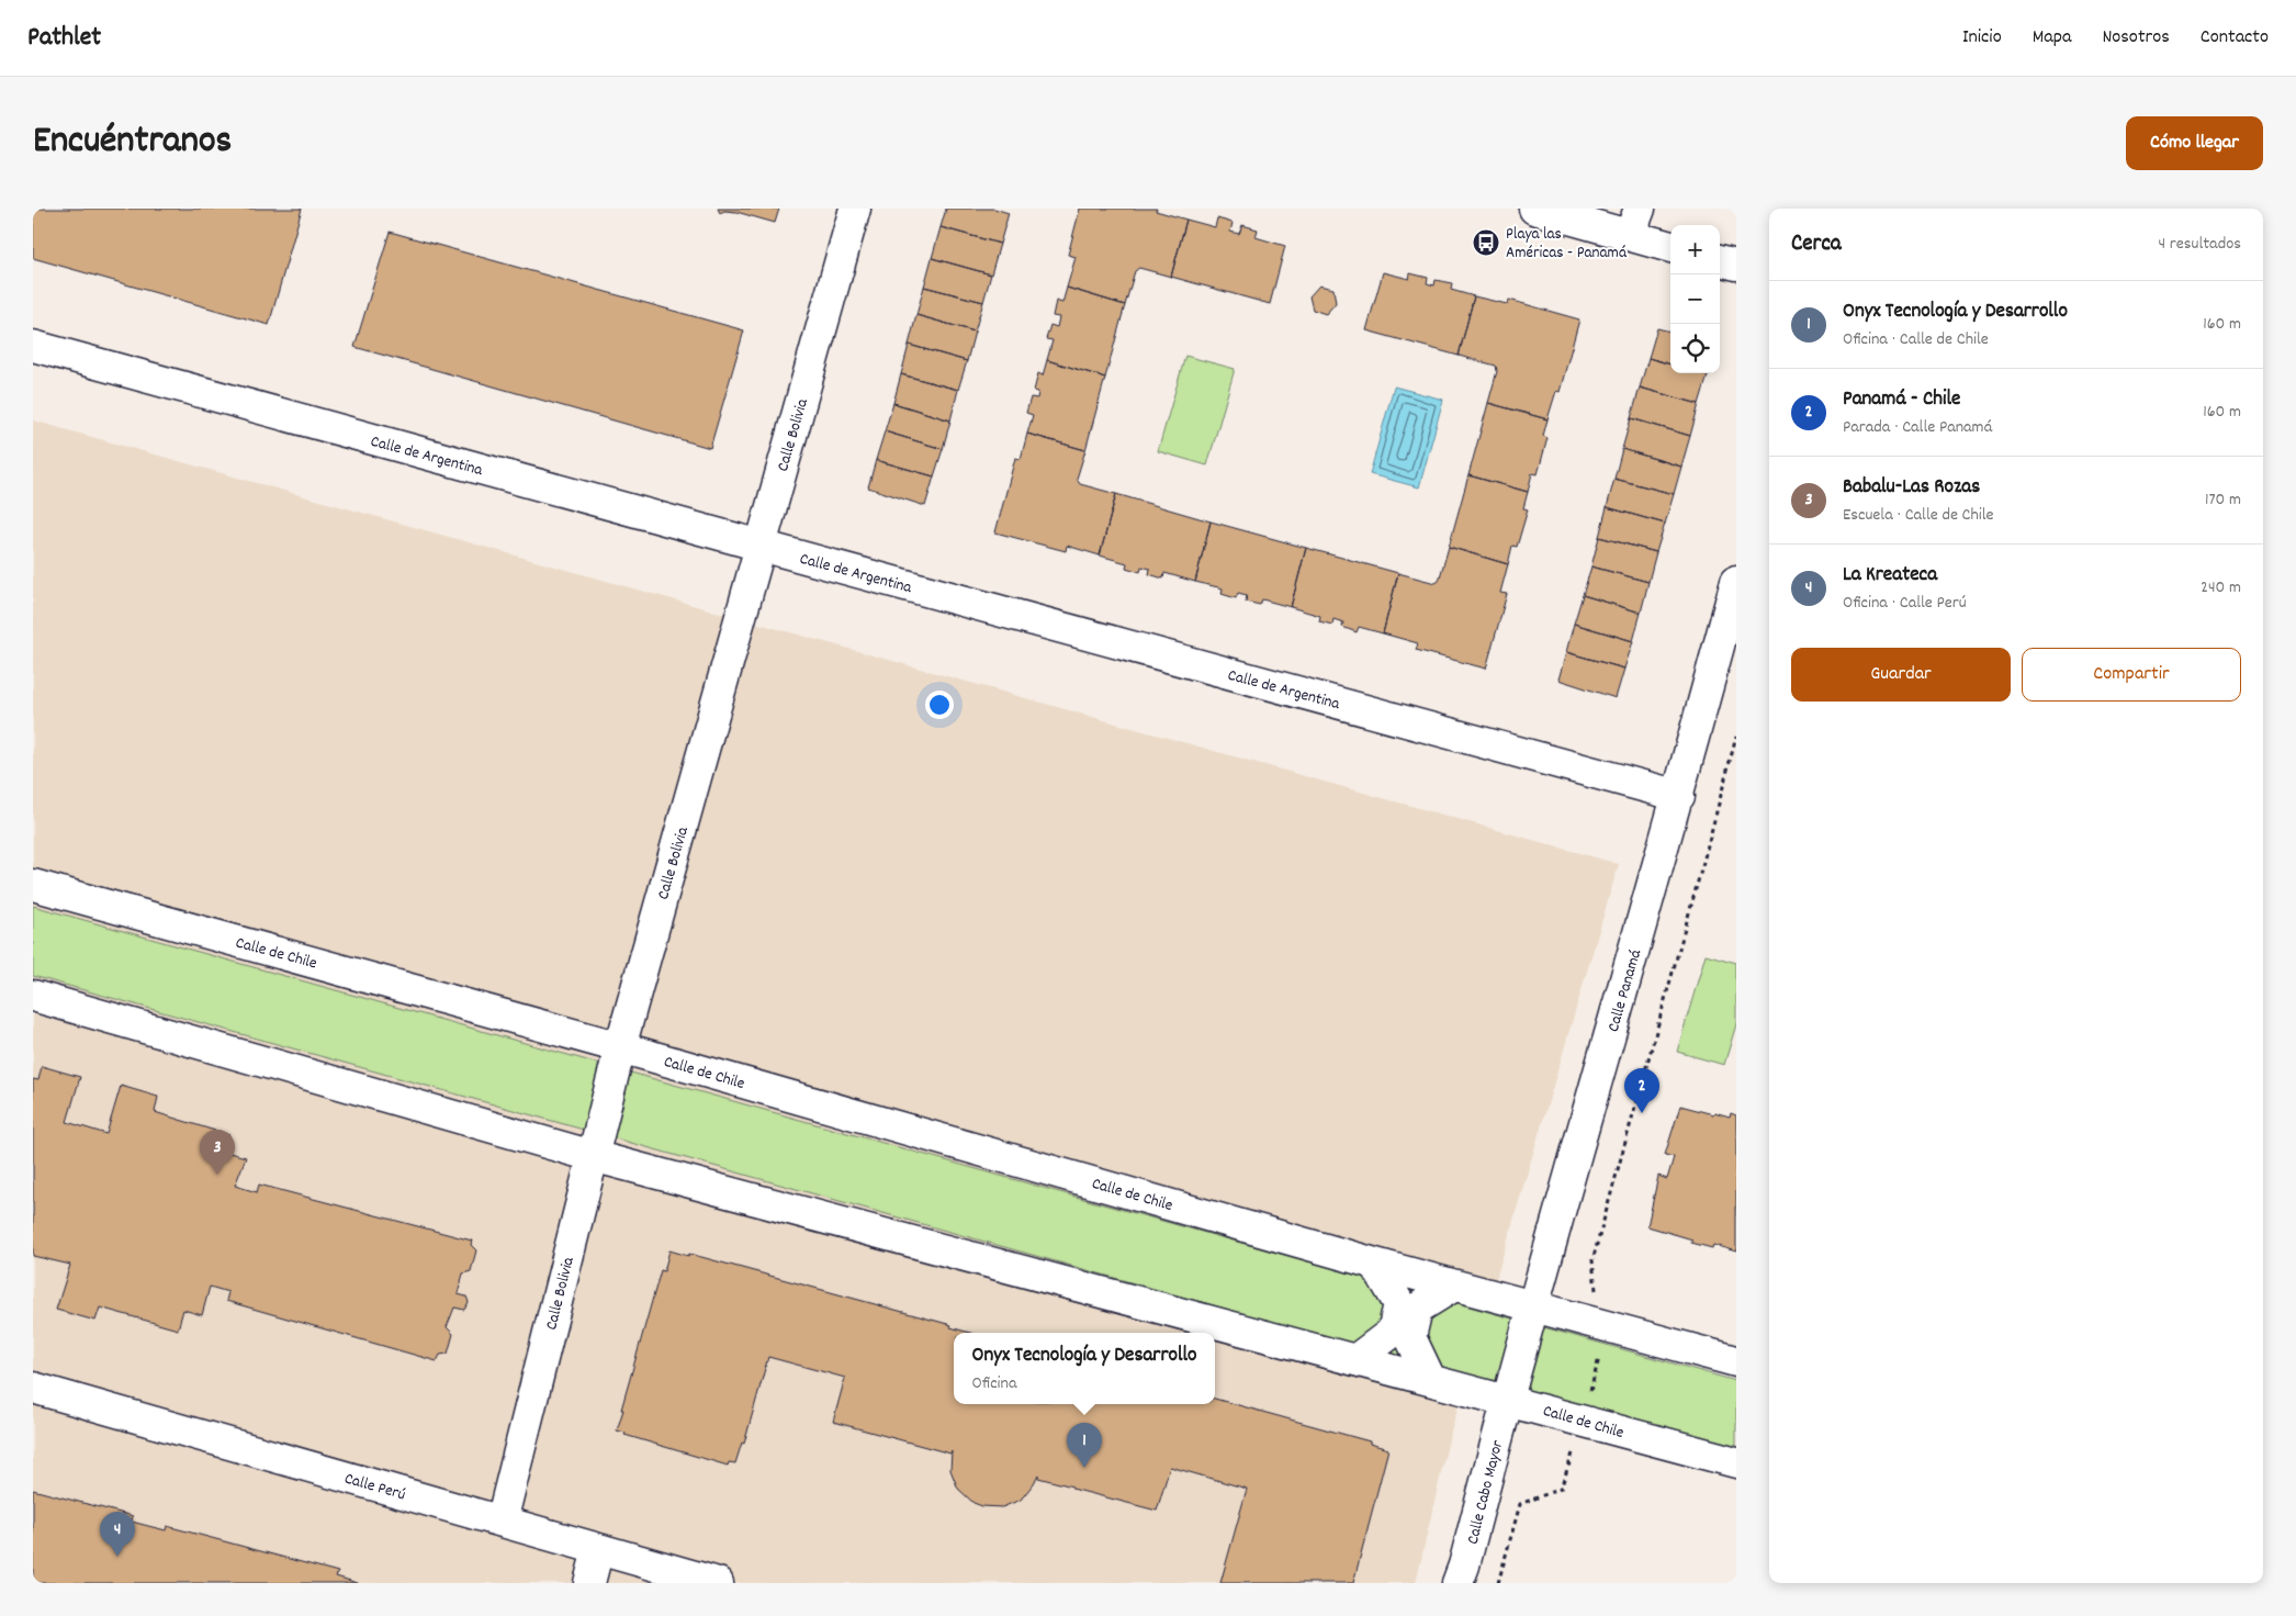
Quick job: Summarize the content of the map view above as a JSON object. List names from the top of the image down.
{
  "streets": {
    "street": [
      "Calle Bolivia",
      "Calle de Argentina",
      "Calle de Chile",
      "Calle Panamá",
      "Calle Perú",
      "Calle Cabo Mayor"
    ]
  },
  "crossings": [
    ["Calle Bolivia", "Calle de Argentina"],
    ["Calle Bolivia", "Calle de Chile"],
    ["Calle Bolivia", "Calle Perú"],
    ["Calle de Argentina", "Calle Panamá"],
    ["Calle de Chile", "Calle Panamá"],
    ["Calle de Chile", "Calle Cabo Mayor"],
    ["Calle Panamá", "Calle Cabo Mayor"]
  ],
  "places": {
    "bus stop": ["Playa las Américas - Panamá"]
  },
  "page": {
    "header": "Pathlet",
    "nav": [
      "Inicio",
      "Mapa",
      "Nosotros",
      "Contacto"
    ],
    "title": "Encuéntranos",
    "buttons": [
      "Cómo llegar",
      ["Guardar", "Compartir"]
    ],
    "heading": ["Cerca", "4 resultados"],
    "map_buttons": ["+", "−"],
    "list": [
      {
        "mark": "1",
        "name": "Onyx Tecnología y Desarrollo",
        "note": "Oficina · Calle de Chile",
        "value": "160 m"
      },
      {
        "mark": "2",
        "name": "Panamá - Chile",
        "note": "Parada · Calle Panamá",
        "value": "160 m"
      },
      {
        "mark": "3",
        "name": "Babalu-Las Rozas",
        "note": "Escuela · Calle de Chile",
        "value": "170 m"
      },
      {
        "mark": "4",
        "name": "La Kreateca",
        "note": "Oficina · Calle Perú",
        "value": "240 m"
      }
    ],
    "pins": [
      "2",
      "3",
      "1",
      "4"
    ],
    "popup": ["Onyx Tecnología y Desarrollo", "Oficina"]
  }
}
